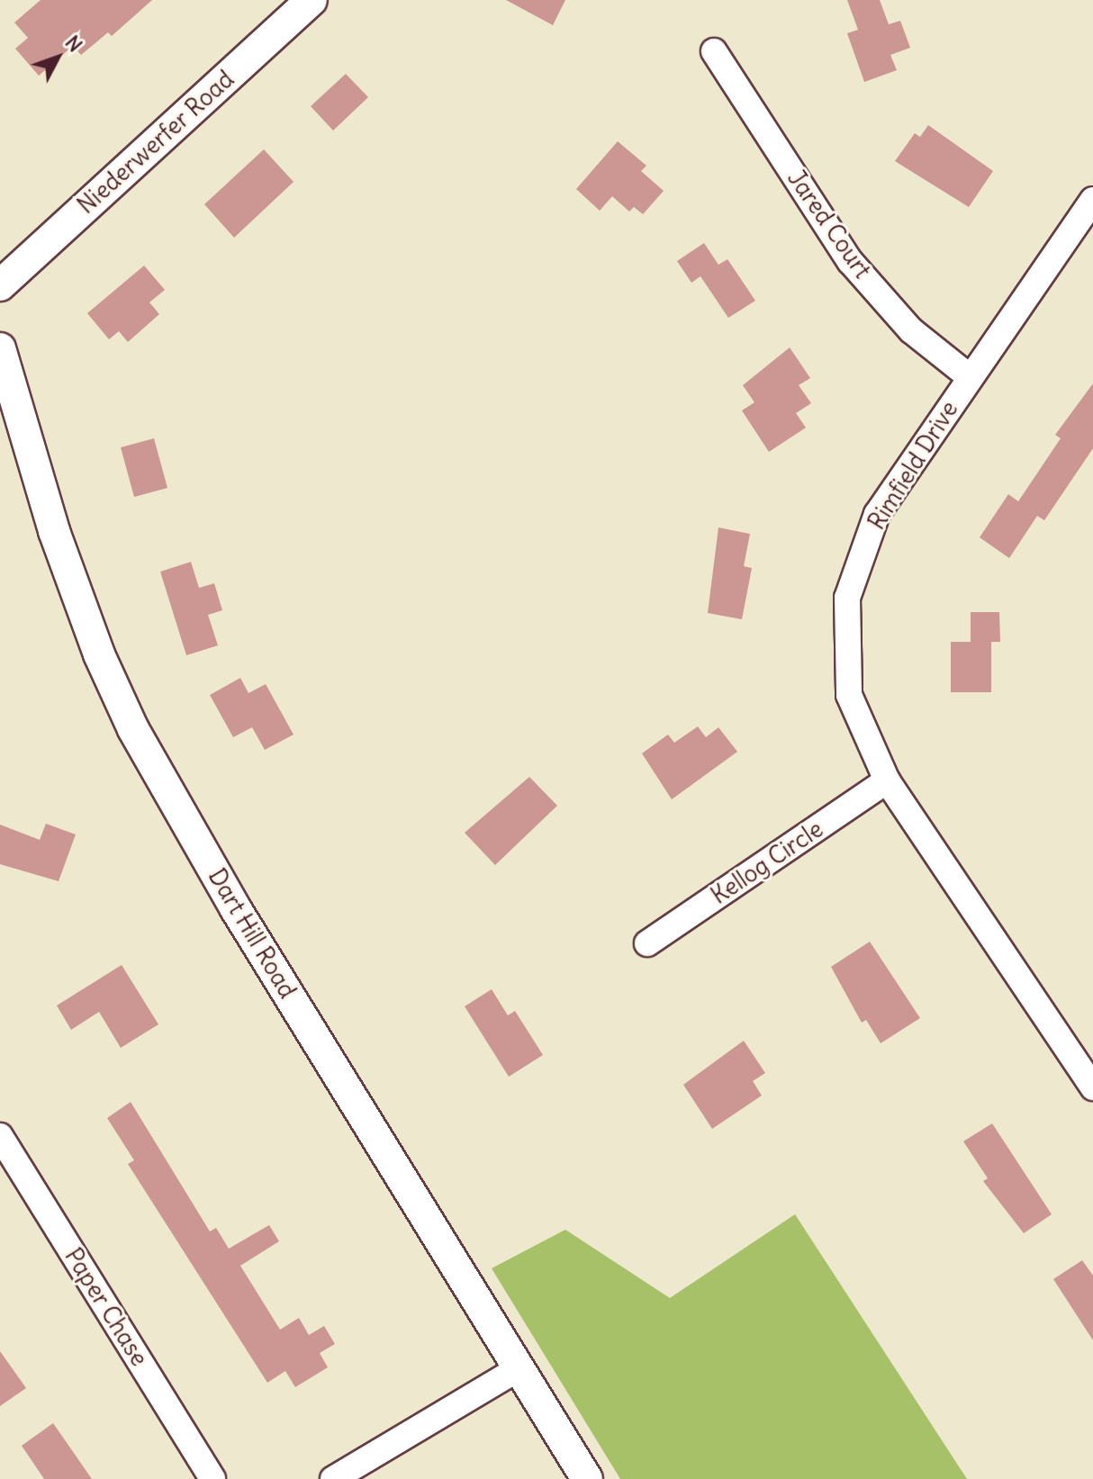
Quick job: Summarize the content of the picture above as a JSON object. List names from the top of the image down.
{
  "streets": {
    "street": [
      "Niederwerfer Road",
      "Jared Court",
      "Rimfield Drive",
      "Kellog Circle",
      "Dart Hill Road",
      "Paper Chase"
    ]
  },
  "crossings": [
    ["Jared Court", "Rimfield Drive"],
    ["Rimfield Drive", "Kellog Circle"]
  ],
  "north": "top right"
}
